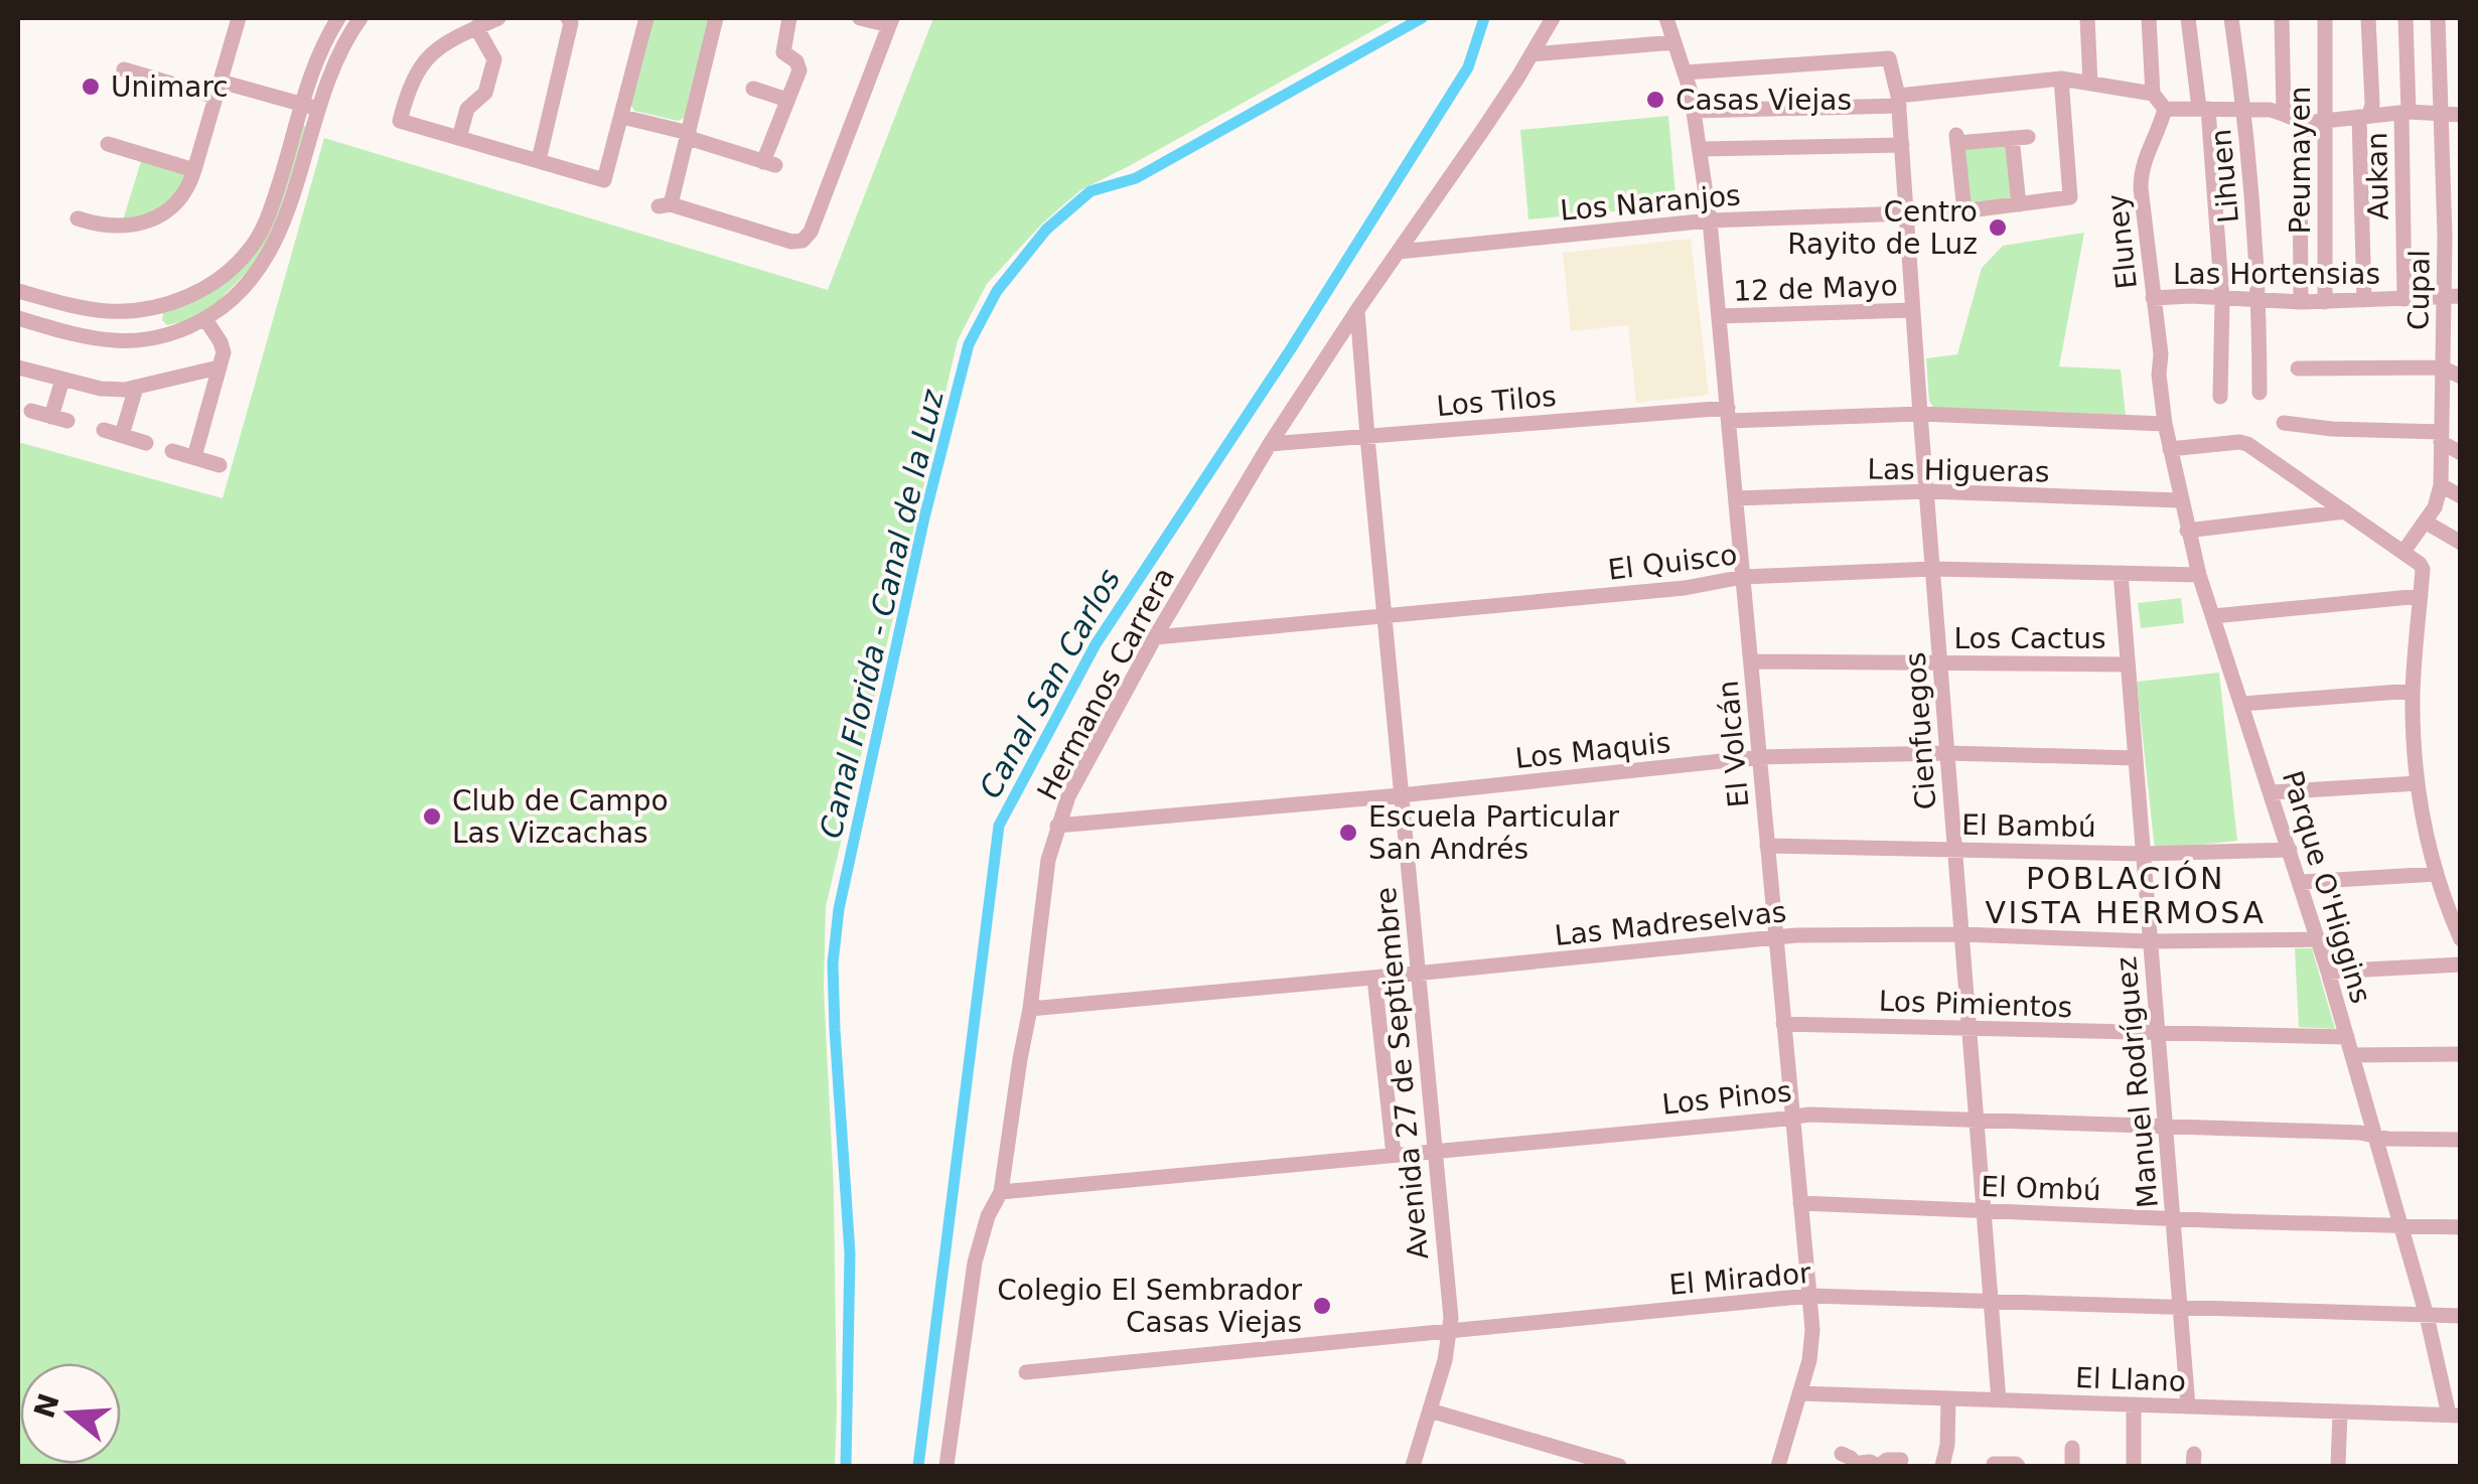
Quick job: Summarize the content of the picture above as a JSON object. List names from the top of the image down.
{
  "streets": {
    "street": [
      "Peumayen",
      "Lihuen",
      "Aukan",
      "Los Naranjos",
      "Eluney",
      "Las Hortensias",
      "12 de Mayo",
      "Cupal",
      "Los Tilos",
      "Las Higueras",
      "El Quisco",
      "Los Cactus",
      "Hermanos Carrera",
      "Cienfuegos",
      "El Volcán",
      "Los Maquis",
      "El Bambú",
      "Parque O'Higgins",
      "Las Madreselvas",
      "Los Pimientos",
      "Avenida 27 de Septiembre",
      "Manuel Rodríguez",
      "Los Pinos",
      "El Ombú",
      "El Mirador",
      "El Llano"
    ]
  },
  "crossings": [
    ["Peumayen", "Las Hortensias"],
    ["Lihuen", "Las Hortensias"],
    ["Aukan", "Las Hortensias"],
    ["Los Naranjos", "Hermanos Carrera"],
    ["Los Naranjos", "Cienfuegos"],
    ["Los Naranjos", "El Volcán"],
    ["Eluney", "Las Hortensias"],
    ["Eluney", "Parque O'Higgins"],
    ["Las Hortensias", "Cupal"],
    ["12 de Mayo", "Cienfuegos"],
    ["12 de Mayo", "El Volcán"],
    ["Los Tilos", "Hermanos Carrera"],
    ["Los Tilos", "Cienfuegos"],
    ["Los Tilos", "El Volcán"],
    ["Los Tilos", "Parque O'Higgins"],
    ["Los Tilos", "Avenida 27 de Septiembre"],
    ["Las Higueras", "Cienfuegos"],
    ["Las Higueras", "El Volcán"],
    ["Las Higueras", "Parque O'Higgins"],
    ["El Quisco", "Hermanos Carrera"],
    ["El Quisco", "Cienfuegos"],
    ["El Quisco", "El Volcán"],
    ["El Quisco", "Parque O'Higgins"],
    ["El Quisco", "Avenida 27 de Septiembre"],
    ["El Quisco", "Manuel Rodríguez"],
    ["Los Cactus", "Cienfuegos"],
    ["Los Cactus", "El Volcán"],
    ["Los Cactus", "Manuel Rodríguez"],
    ["Hermanos Carrera", "Los Maquis"],
    ["Hermanos Carrera", "Las Madreselvas"],
    ["Hermanos Carrera", "Avenida 27 de Septiembre"],
    ["Hermanos Carrera", "Los Pinos"],
    ["Cienfuegos", "El Volcán"],
    ["Cienfuegos", "Los Maquis"],
    ["Cienfuegos", "El Bambú"],
    ["Cienfuegos", "Las Madreselvas"],
    ["Cienfuegos", "Los Pimientos"],
    ["Cienfuegos", "Los Pinos"],
    ["Cienfuegos", "El Ombú"],
    ["Cienfuegos", "El Mirador"],
    ["Cienfuegos", "El Llano"],
    ["El Volcán", "Los Maquis"],
    ["El Volcán", "El Bambú"],
    ["El Volcán", "Las Madreselvas"],
    ["El Volcán", "Los Pimientos"],
    ["El Volcán", "Los Pinos"],
    ["El Volcán", "El Ombú"],
    ["El Volcán", "El Mirador"],
    ["El Volcán", "El Llano"],
    ["Los Maquis", "Avenida 27 de Septiembre"],
    ["Los Maquis", "Manuel Rodríguez"],
    ["El Bambú", "Parque O'Higgins"],
    ["El Bambú", "Manuel Rodríguez"],
    ["Parque O'Higgins", "Las Madreselvas"],
    ["Parque O'Higgins", "Los Pimientos"],
    ["Parque O'Higgins", "Los Pinos"],
    ["Parque O'Higgins", "El Ombú"],
    ["Parque O'Higgins", "El Mirador"],
    ["Parque O'Higgins", "El Llano"],
    ["Las Madreselvas", "Avenida 27 de Septiembre"],
    ["Las Madreselvas", "Manuel Rodríguez"],
    ["Los Pimientos", "Manuel Rodríguez"],
    ["Avenida 27 de Septiembre", "Los Pinos"],
    ["Avenida 27 de Septiembre", "El Mirador"],
    ["Manuel Rodríguez", "Los Pinos"],
    ["Manuel Rodríguez", "El Ombú"],
    ["Manuel Rodríguez", "El Mirador"],
    ["Manuel Rodríguez", "El Llano"]
  ],
  "districts": ["POBLACIÓN VISTA HERMOSA"],
  "water": ["Canal Florida - Canal de la Luz", "Canal San Carlos"],
  "places": [
    "Unimarc",
    "Casas Viejas",
    "Centro Rayito de Luz",
    "Club de Campo Las Vizcachas",
    "Escuela Particular San Andrés",
    "Colegio El Sembrador Casas Viejas"
  ],
  "north": "left"
}
